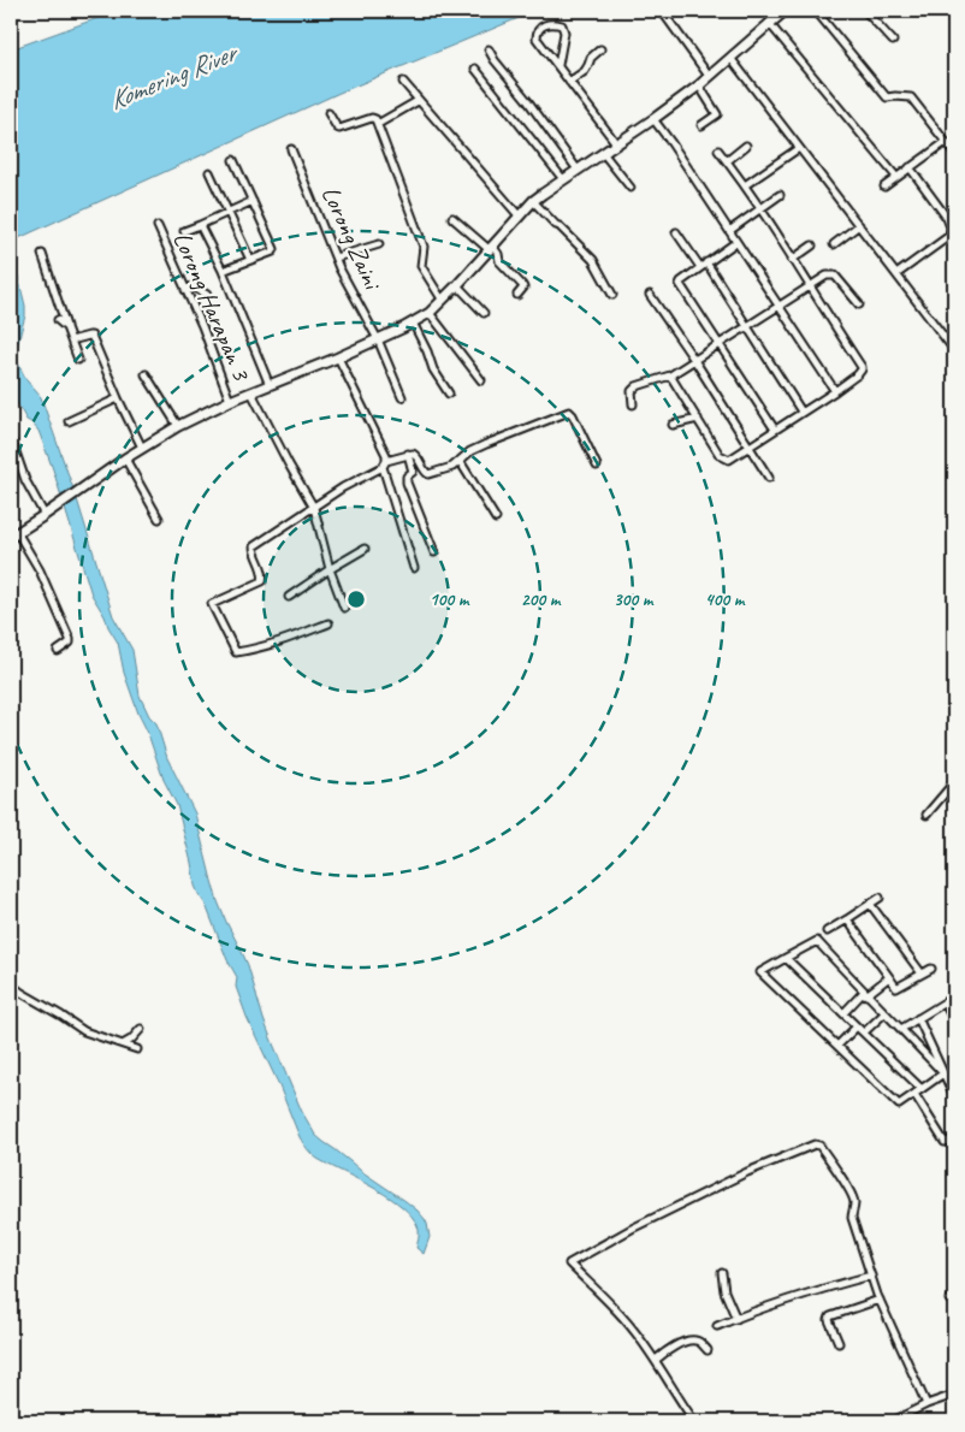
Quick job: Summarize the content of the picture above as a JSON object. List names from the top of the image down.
{
  "streets": {
    "street": ["Lorong Zaini", "Lorong Harapan 3"]
  },
  "water": ["Komering River"],
  "rings": [
    "100 m",
    "200 m",
    "300 m",
    "400 m"
  ]
}
